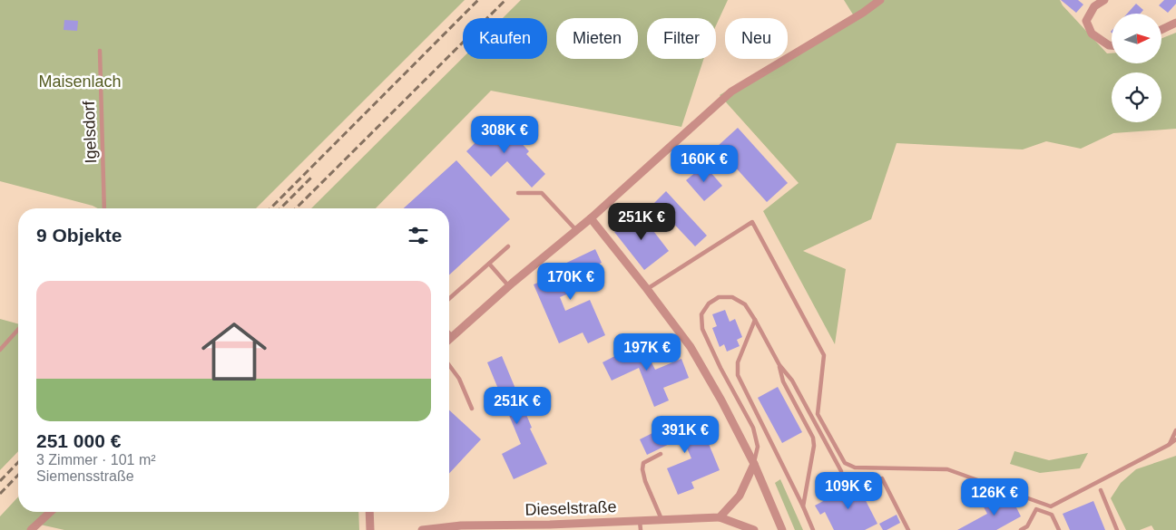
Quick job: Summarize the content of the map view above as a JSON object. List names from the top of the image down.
{
  "streets": {
    "street": ["Dieselstraße"],
    "lane": ["Igelsdorf"]
  },
  "parks": ["Maisenlach"],
  "north": "right",
  "page": {
    "chip": [
      "Kaufen",
      "Mieten",
      "Filter",
      "Neu"
    ],
    "price": [
      "308K €",
      "160K €",
      "251K €",
      "170K €",
      "197K €",
      "251K €",
      "391K €",
      "109K €",
      "126K €"
    ],
    "heading": "9 Objekte",
    "list": [
      {
        "name": "251 000 €",
        "note": "3 Zimmer · 101 m² · Siemensstraße"
      }
    ]
  }
}
